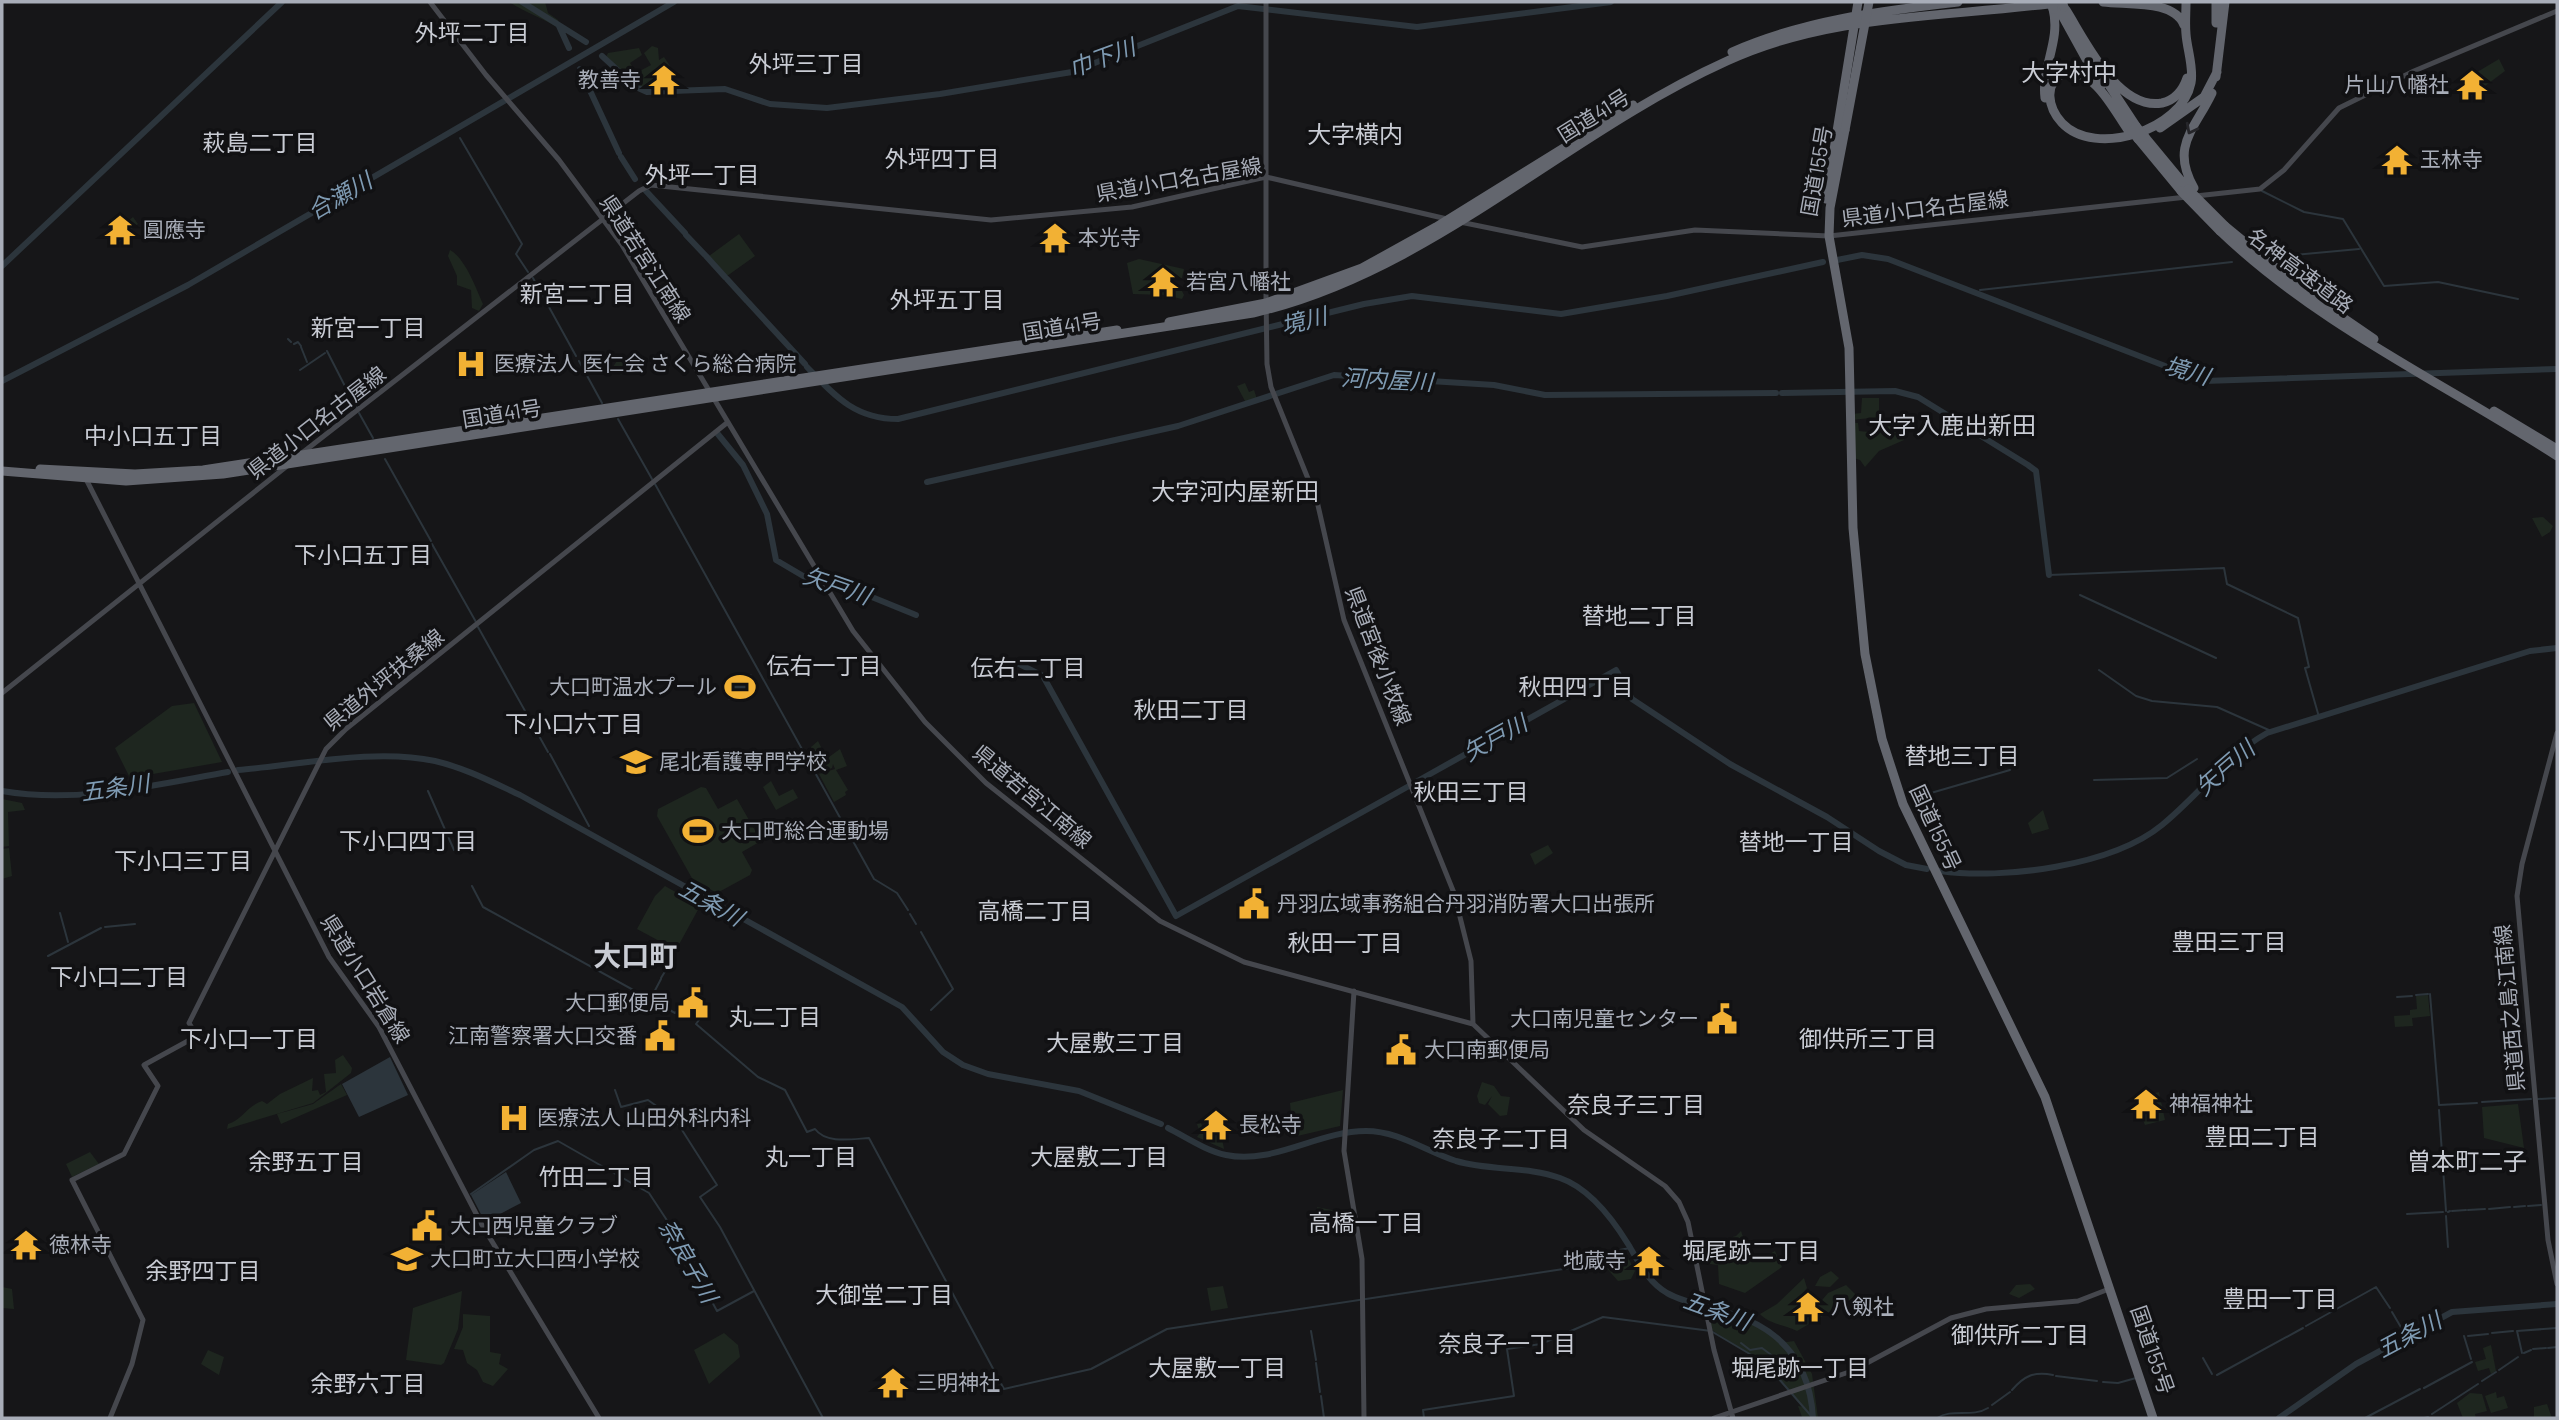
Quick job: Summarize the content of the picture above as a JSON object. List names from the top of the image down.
{
  "streets": {
    "highway": ["国道41号", "国道155号", "名神高速道路"],
    "main road": [
      "県道小口名古屋線",
      "県道若宮江南線",
      "県道宮後小牧線",
      "県道外坪扶桑線",
      "県道小口岩倉線",
      "県道西之島江南線"
    ]
  },
  "crossings": [
    ["国道41号", "県道小口名古屋線"],
    ["国道41号", "県道若宮江南線"],
    ["国道41号", "名神高速道路"],
    ["国道41号", "県道宮後小牧線"],
    ["国道41号", "県道小口岩倉線"],
    ["国道155号", "県道小口名古屋線"],
    ["県道小口名古屋線", "県道若宮江南線"],
    ["県道小口名古屋線", "県道宮後小牧線"],
    ["県道小口名古屋線", "県道小口岩倉線"],
    ["県道若宮江南線", "県道宮後小牧線"],
    ["県道若宮江南線", "県道外坪扶桑線"],
    ["県道外坪扶桑線", "県道小口岩倉線"]
  ],
  "districts": [
    "外坪二丁目",
    "外坪三丁目",
    "大字村中",
    "大字横内",
    "萩島二丁目",
    "外坪四丁目",
    "外坪一丁目",
    "新宮二丁目",
    "外坪五丁目",
    "新宮一丁目",
    "大字入鹿出新田",
    "中小口五丁目",
    "大字河内屋新田",
    "下小口五丁目",
    "替地二丁目",
    "伝右一丁目",
    "伝右二丁目",
    "秋田四丁目",
    "秋田二丁目",
    "下小口六丁目",
    "替地三丁目",
    "秋田三丁目",
    "下小口四丁目",
    "替地一丁目",
    "下小口三丁目",
    "高橋二丁目",
    "豊田三丁目",
    "秋田一丁目",
    "大口町",
    "下小口二丁目",
    "丸二丁目",
    "下小口一丁目",
    "御供所三丁目",
    "大屋敷三丁目",
    "奈良子三丁目",
    "豊田二丁目",
    "奈良子二丁目",
    "丸一丁目",
    "大屋敷二丁目",
    "余野五丁目",
    "曽本町二子",
    "竹田二丁目",
    "高橋一丁目",
    "堀尾跡二丁目",
    "余野四丁目",
    "大御堂二丁目",
    "豊田一丁目",
    "御供所二丁目",
    "奈良子一丁目",
    "大屋敷一丁目",
    "堀尾跡一丁目",
    "余野六丁目"
  ],
  "water": [
    "巾下川",
    "合瀬川",
    "境川",
    "河内屋川",
    "矢戸川",
    "五条川",
    "奈良子川"
  ],
  "places": {
    "temple": [
      "教善寺",
      "片山八幡社",
      "玉林寺",
      "圓應寺",
      "本光寺",
      "若宮八幡社",
      "神福神社",
      "長松寺",
      "徳林寺",
      "地蔵寺",
      "八剱社",
      "三明神社"
    ],
    "hospital": ["医療法人 医仁会 さくら総合病院", "医療法人 山田外科内科"],
    "sports": ["大口町温水プール", "大口町総合運動場"],
    "school or university": ["尾北看護専門学校", "大口町立大口西小学校"],
    "public building": [
      "丹羽広域事務組合丹羽消防署大口出張所",
      "大口郵便局",
      "大口南児童センター",
      "江南警察署大口交番",
      "大口南郵便局",
      "大口西児童クラブ"
    ]
  }
}
